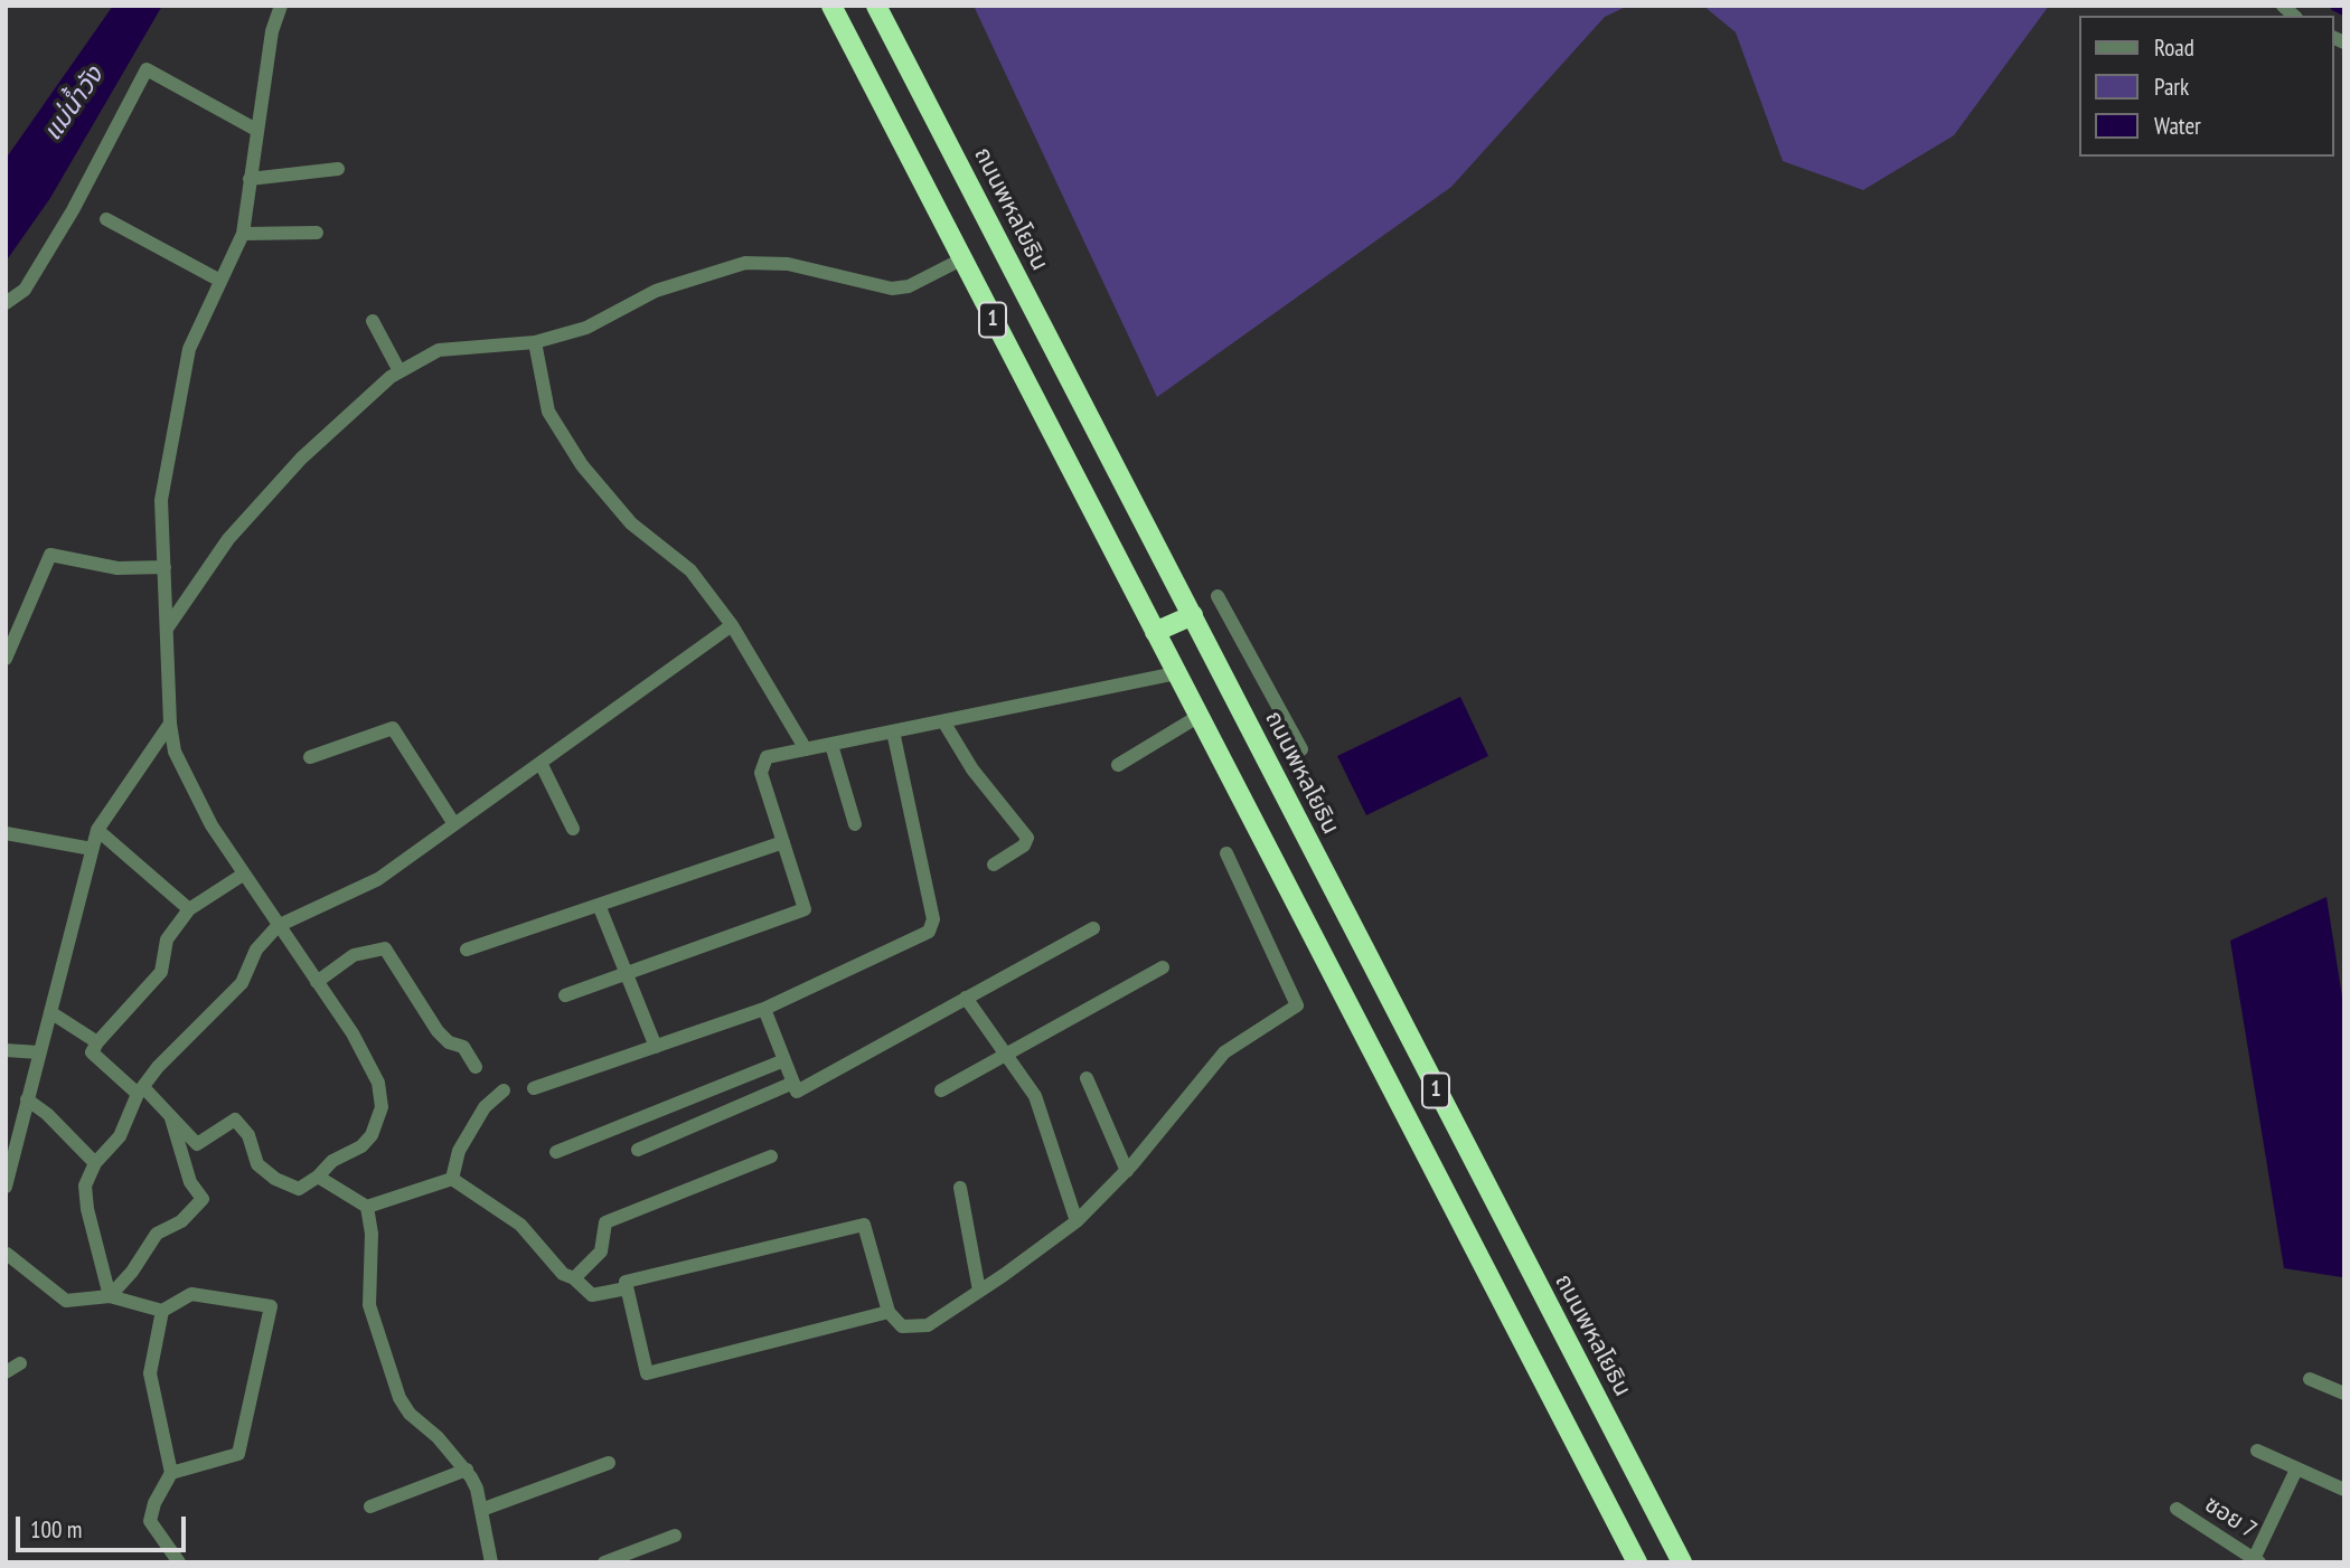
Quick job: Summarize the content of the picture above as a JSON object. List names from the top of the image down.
{
  "streets": {
    "highway": ["ถนนพหลโยธิน", "1"],
    "street": ["ซอย 7"]
  },
  "water": ["แม่น้ำวัง"],
  "legend": ["Road", "Park", "Water"],
  "scale_bar": "100 m"
}
